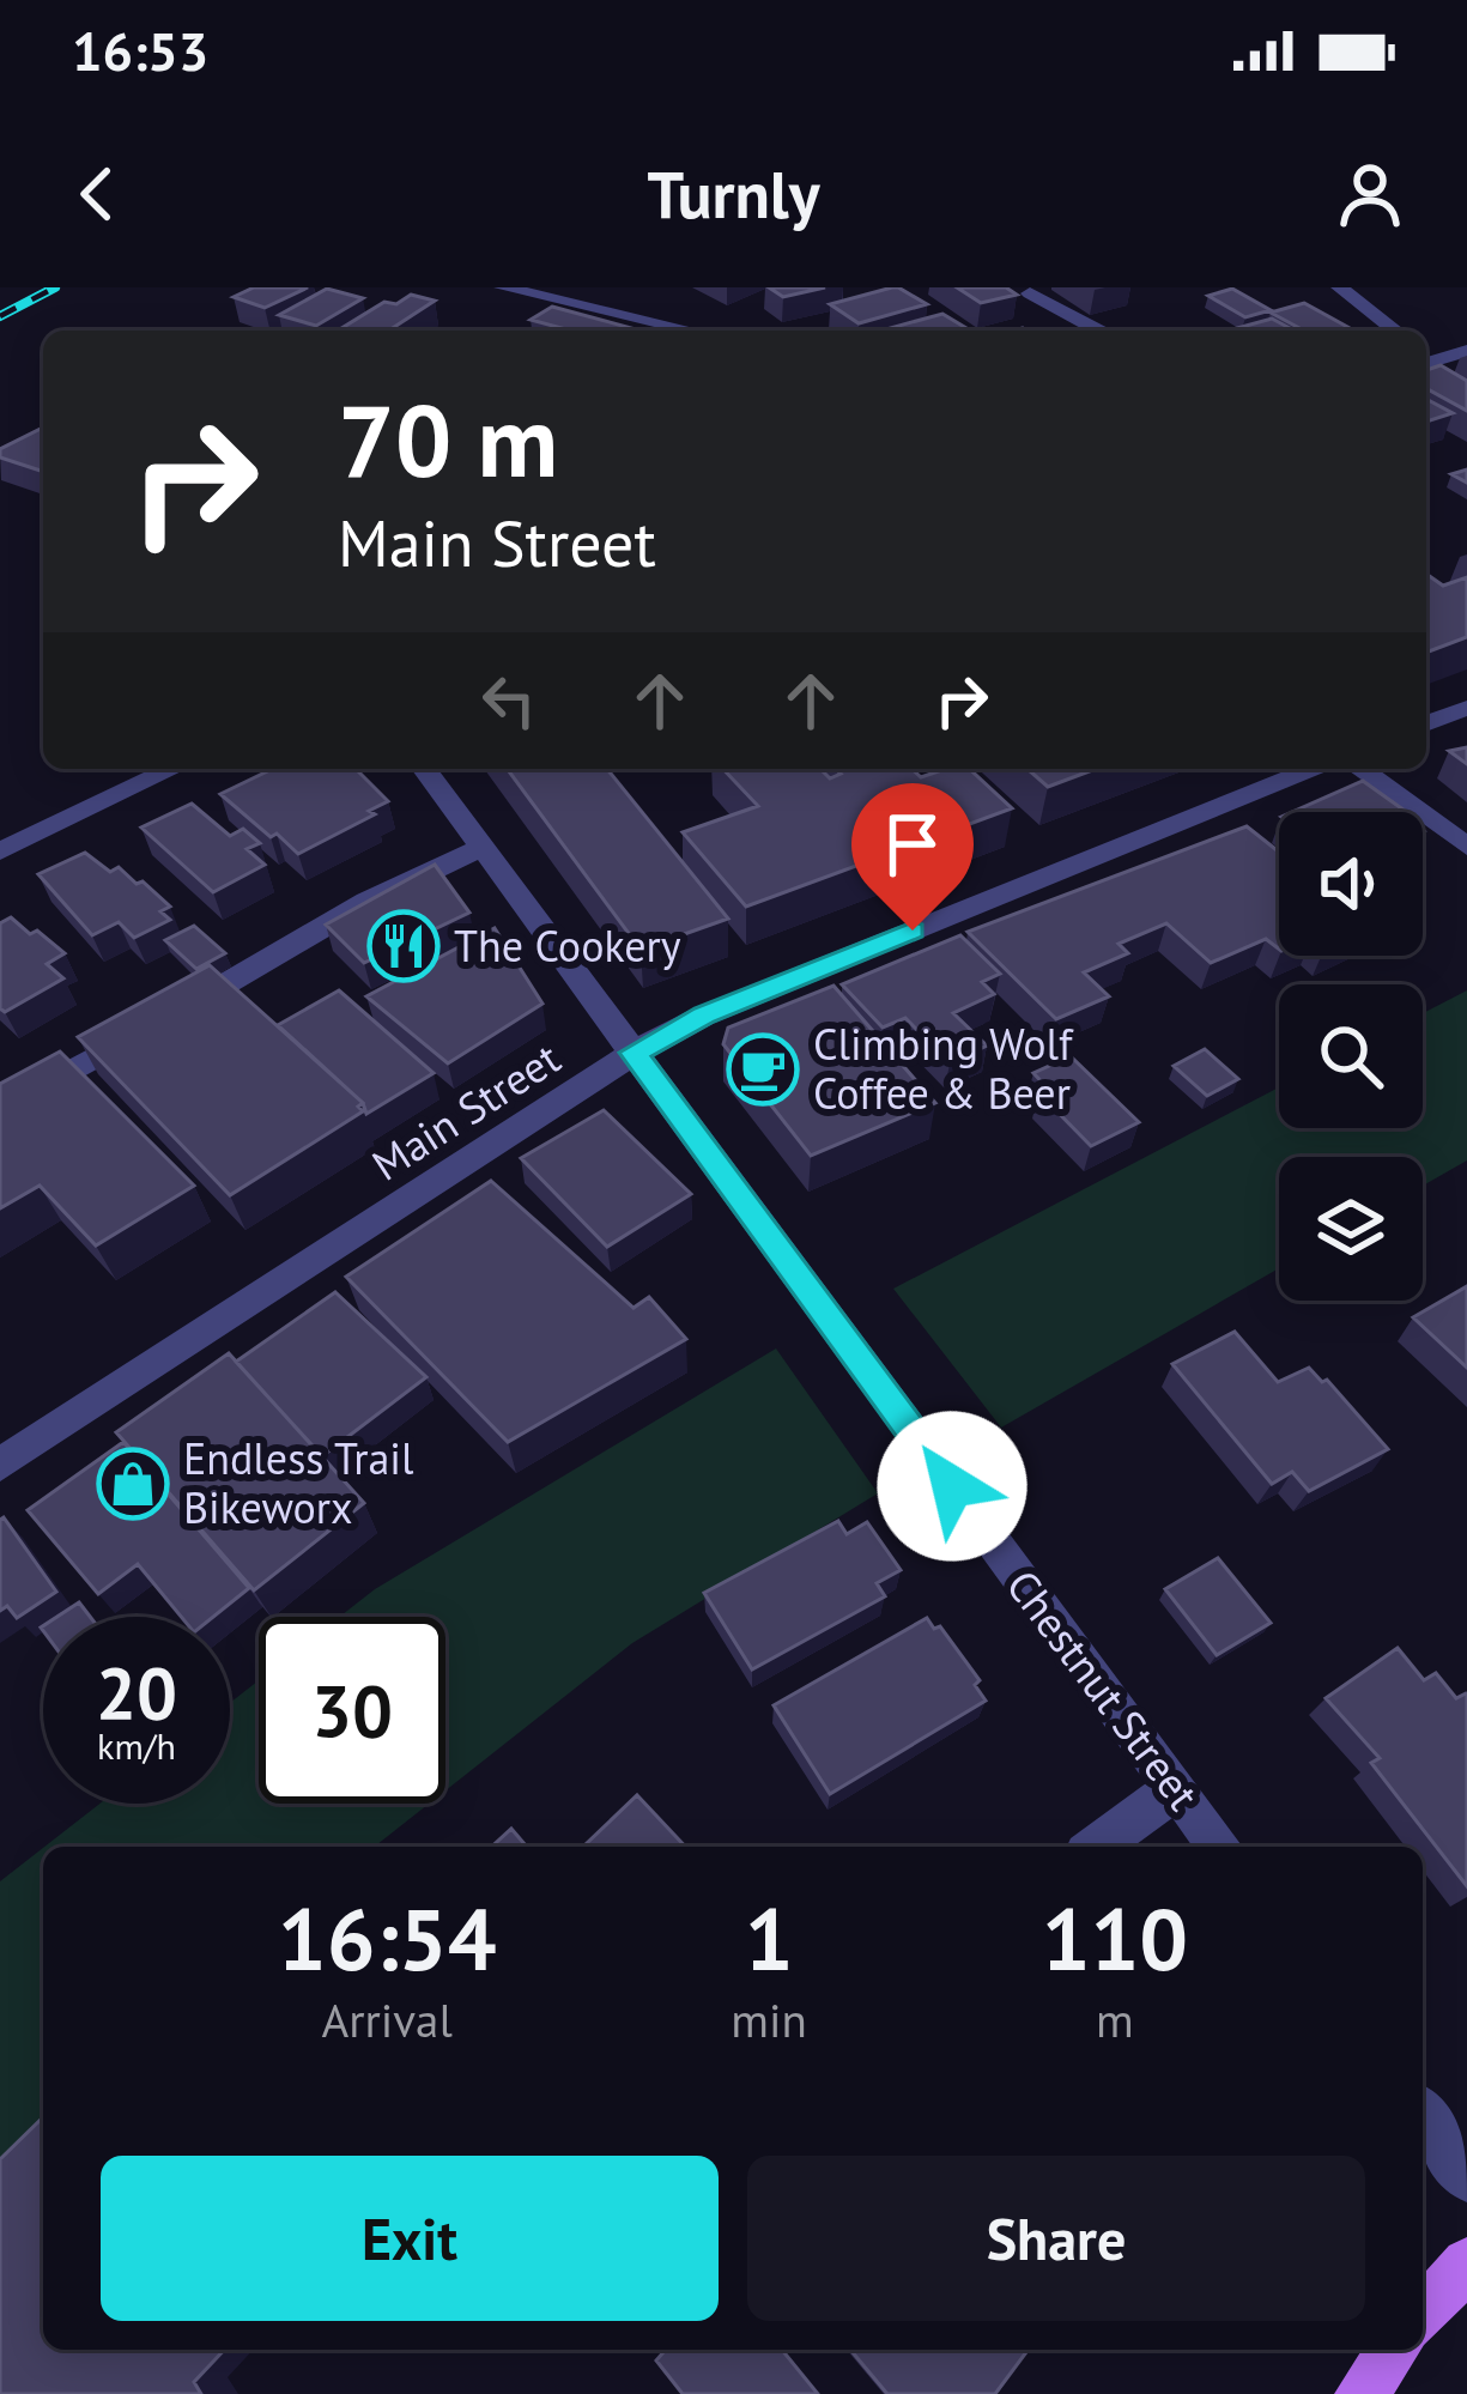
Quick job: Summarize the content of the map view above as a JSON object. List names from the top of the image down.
{
  "streets": {
    "street": ["Main Street", "Chestnut Street"]
  },
  "crossings": [
    ["Main Street", "Chestnut Street"]
  ],
  "places": {
    "restaurant": ["The Cookery"],
    "cafe": ["Climbing Wolf Coffee & Beer"],
    "shop": ["Endless Trail Bikeworx"]
  },
  "page": {
    "status": "16:53",
    "header": "Turnly",
    "turn": ["70 m", "Main Street"],
    "speed": "20 km/h",
    "limit": "30",
    "eta": [
      "16:54",
      "Arrival",
      "1",
      "min",
      "110",
      "m"
    ],
    "buttons": ["Exit", "Share"]
  }
}
